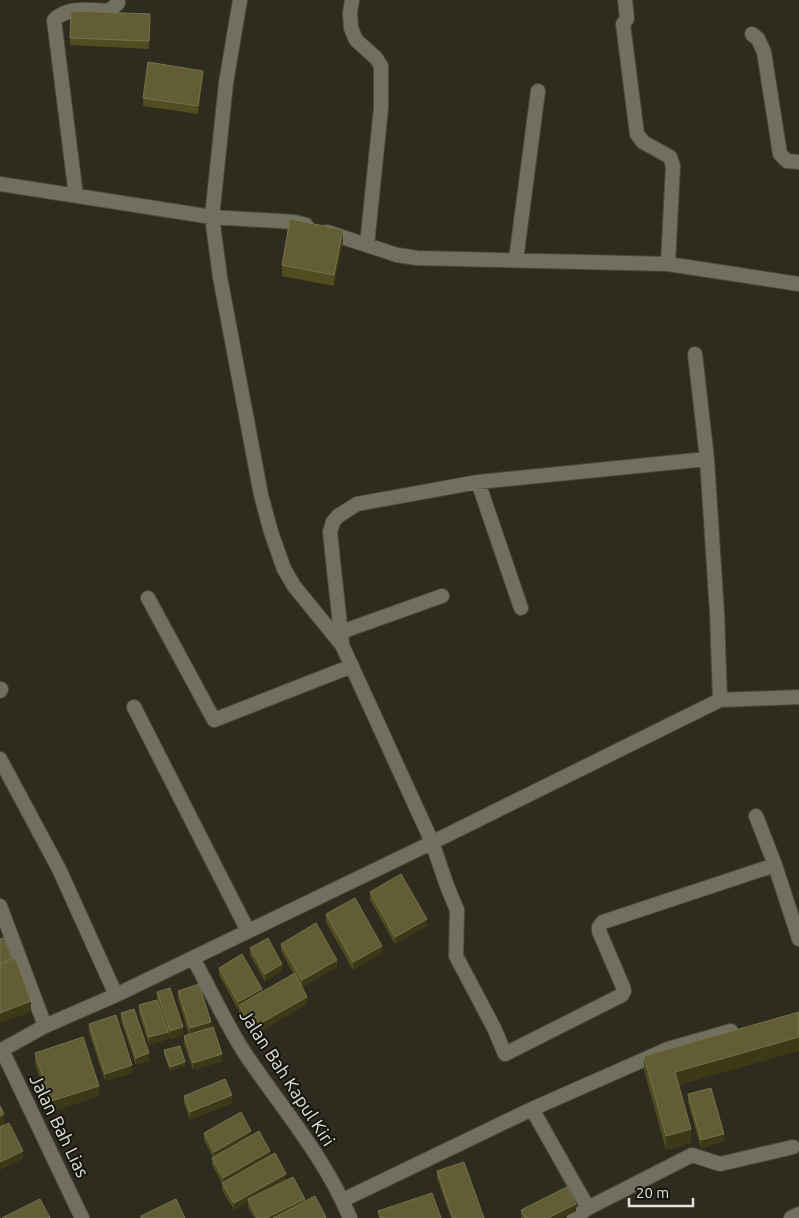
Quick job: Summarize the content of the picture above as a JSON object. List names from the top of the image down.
{
  "streets": {
    "street": ["Jalan Bah Kapul Kiri", "Jalan Bah Lias"]
  },
  "scale_bar": "20 m"
}
